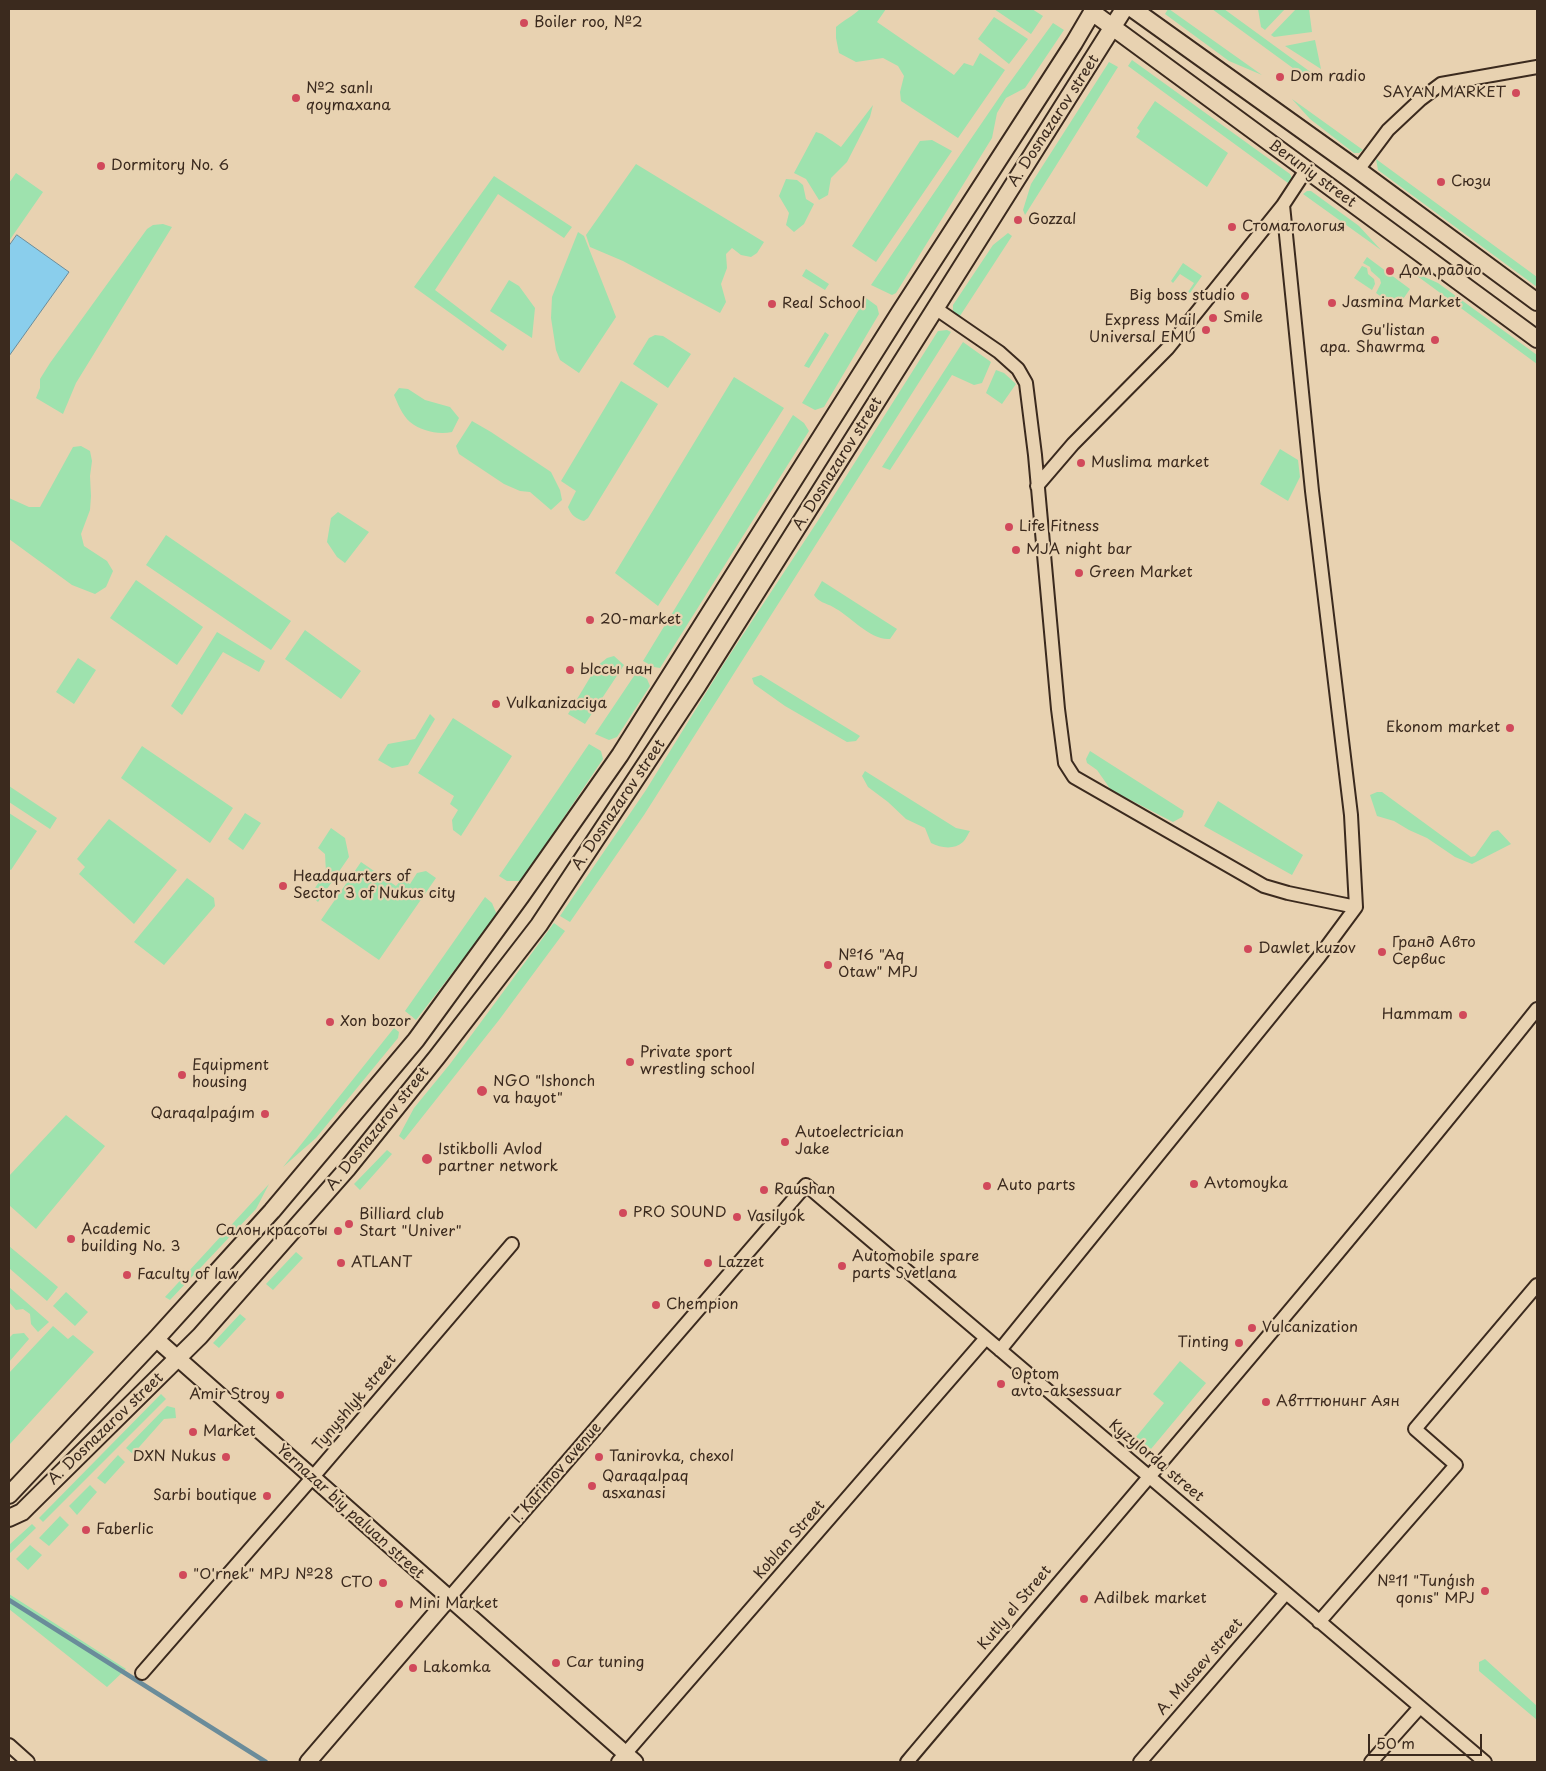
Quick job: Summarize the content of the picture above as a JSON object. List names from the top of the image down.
{
  "streets": {
    "main road": ["A. Dosnazarov street", "Beruniy street"],
    "street": [
      "Tynyshlyk street",
      "Kyzylorda street",
      "I. Karimov avenue",
      "Yernazar biy paluan street",
      "Koblan Street",
      "Kutly el Street",
      "A. Musaev street"
    ]
  },
  "crossings": [
    ["A. Dosnazarov street", "Beruniy street"],
    ["A. Dosnazarov street", "Yernazar biy paluan street"],
    ["Tynyshlyk street", "Yernazar biy paluan street"],
    ["Kyzylorda street", "I. Karimov avenue"],
    ["Kyzylorda street", "Koblan Street"],
    ["Kyzylorda street", "Kutly el Street"],
    ["Kyzylorda street", "A. Musaev street"],
    ["I. Karimov avenue", "Yernazar biy paluan street"],
    ["Yernazar biy paluan street", "Koblan Street"]
  ],
  "places": [
    "Boiler roo, №2",
    "Dom radio",
    "SAYAN MARKET",
    "№2 sanlı qoymaxana",
    "Dormitory No. 6",
    "Сюзи",
    "Gozzal",
    "Стоматология",
    "Дом радио",
    "Big boss studio",
    "Jasmina Market",
    "Real School",
    "Smile",
    "Express Mail Universal EMU",
    "Gu'listan apa. Shawrma",
    "Muslima market",
    "Life Fitness",
    "MJA night bar",
    "Green Market",
    "20-market",
    "Ыссы нан",
    "Vulkanizaciya",
    "Ekonom market",
    "Headquarters of Sector 3 of Nukus city",
    "Dawlet kuzov",
    "Гранд Авто Сервис",
    "№16 \"Aq Otaw\" MPJ",
    "Hammam",
    "Xon bozor",
    "Private sport wrestling school",
    "Equipment housing",
    "NGO \"Ishonch va hayot\"",
    "Qaraqalpaǵım",
    "Autoelectrician Jake",
    "Istikbolli Avlod partner network",
    "Avtomoyka",
    "Auto parts",
    "Raushan",
    "PRO SOUND",
    "Vasilyok",
    "Billiard club Start \"Univer\"",
    "Салон красоты",
    "Academic building No. 3",
    "ATLANT",
    "Lazzet",
    "Automobile spare parts Svetlana",
    "Faculty of law",
    "Chempion",
    "Vulcanization",
    "Tinting",
    "Optom avto-aksessuar",
    "Amir Stroy",
    "Автттюнинг Аян",
    "Market",
    "DXN Nukus",
    "Tanirovka, chexol",
    "Qaraqalpaq asxanasi",
    "Sarbi boutique",
    "Faberlic",
    "\"O'rnek\" MPJ №28",
    "СТО",
    "№11 \"Tunǵısh qonıs\" MPJ",
    "Adilbek market",
    "Mini Market",
    "Car tuning",
    "Lakomka"
  ],
  "scale_bar": "50 m"
}
